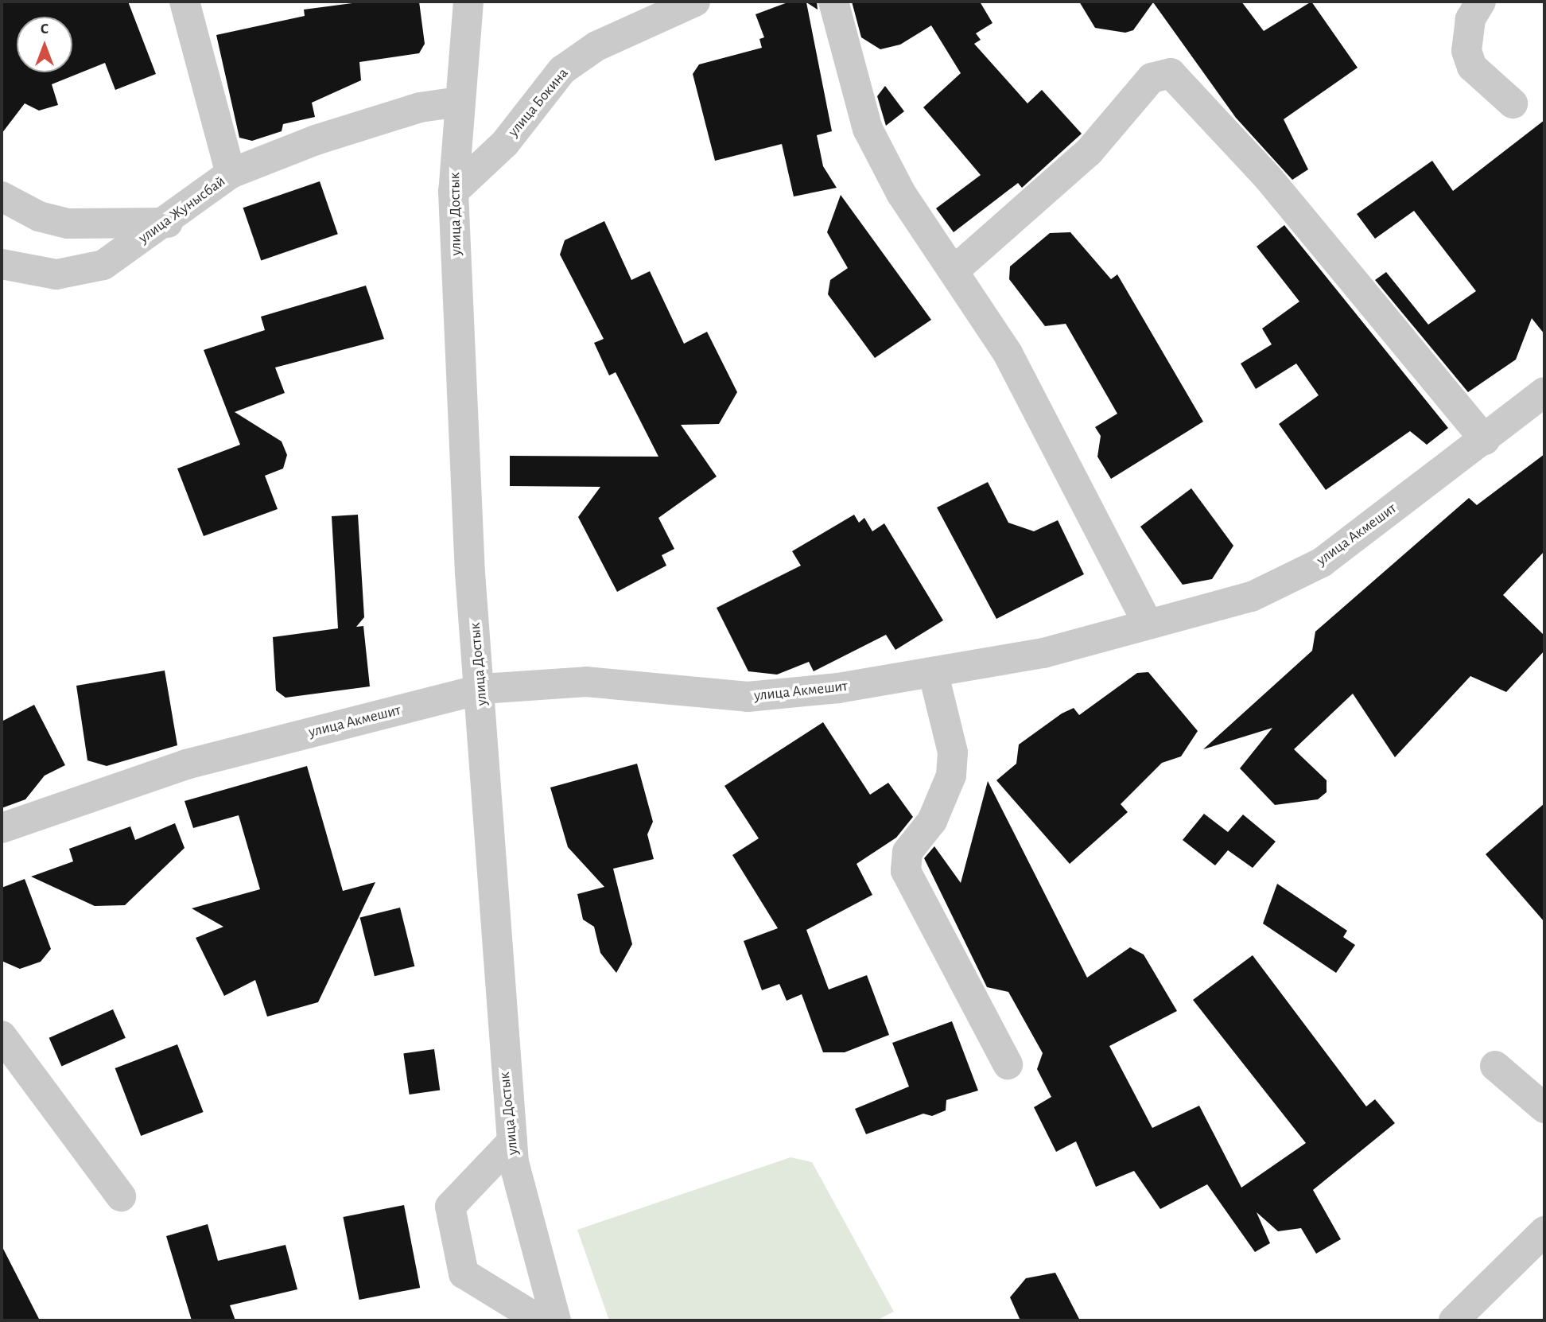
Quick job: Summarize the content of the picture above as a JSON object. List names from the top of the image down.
{
  "streets": {
    "street": [
      "улица Бокина",
      "улица Жунысбай",
      "улица Достык",
      "улица Акмешит"
    ]
  },
  "crossings": [
    ["улица Бокина", "улица Достык"],
    ["улица Жунысбай", "улица Достык"],
    ["улица Достык", "улица Акмешит"]
  ],
  "north": "top"
}
